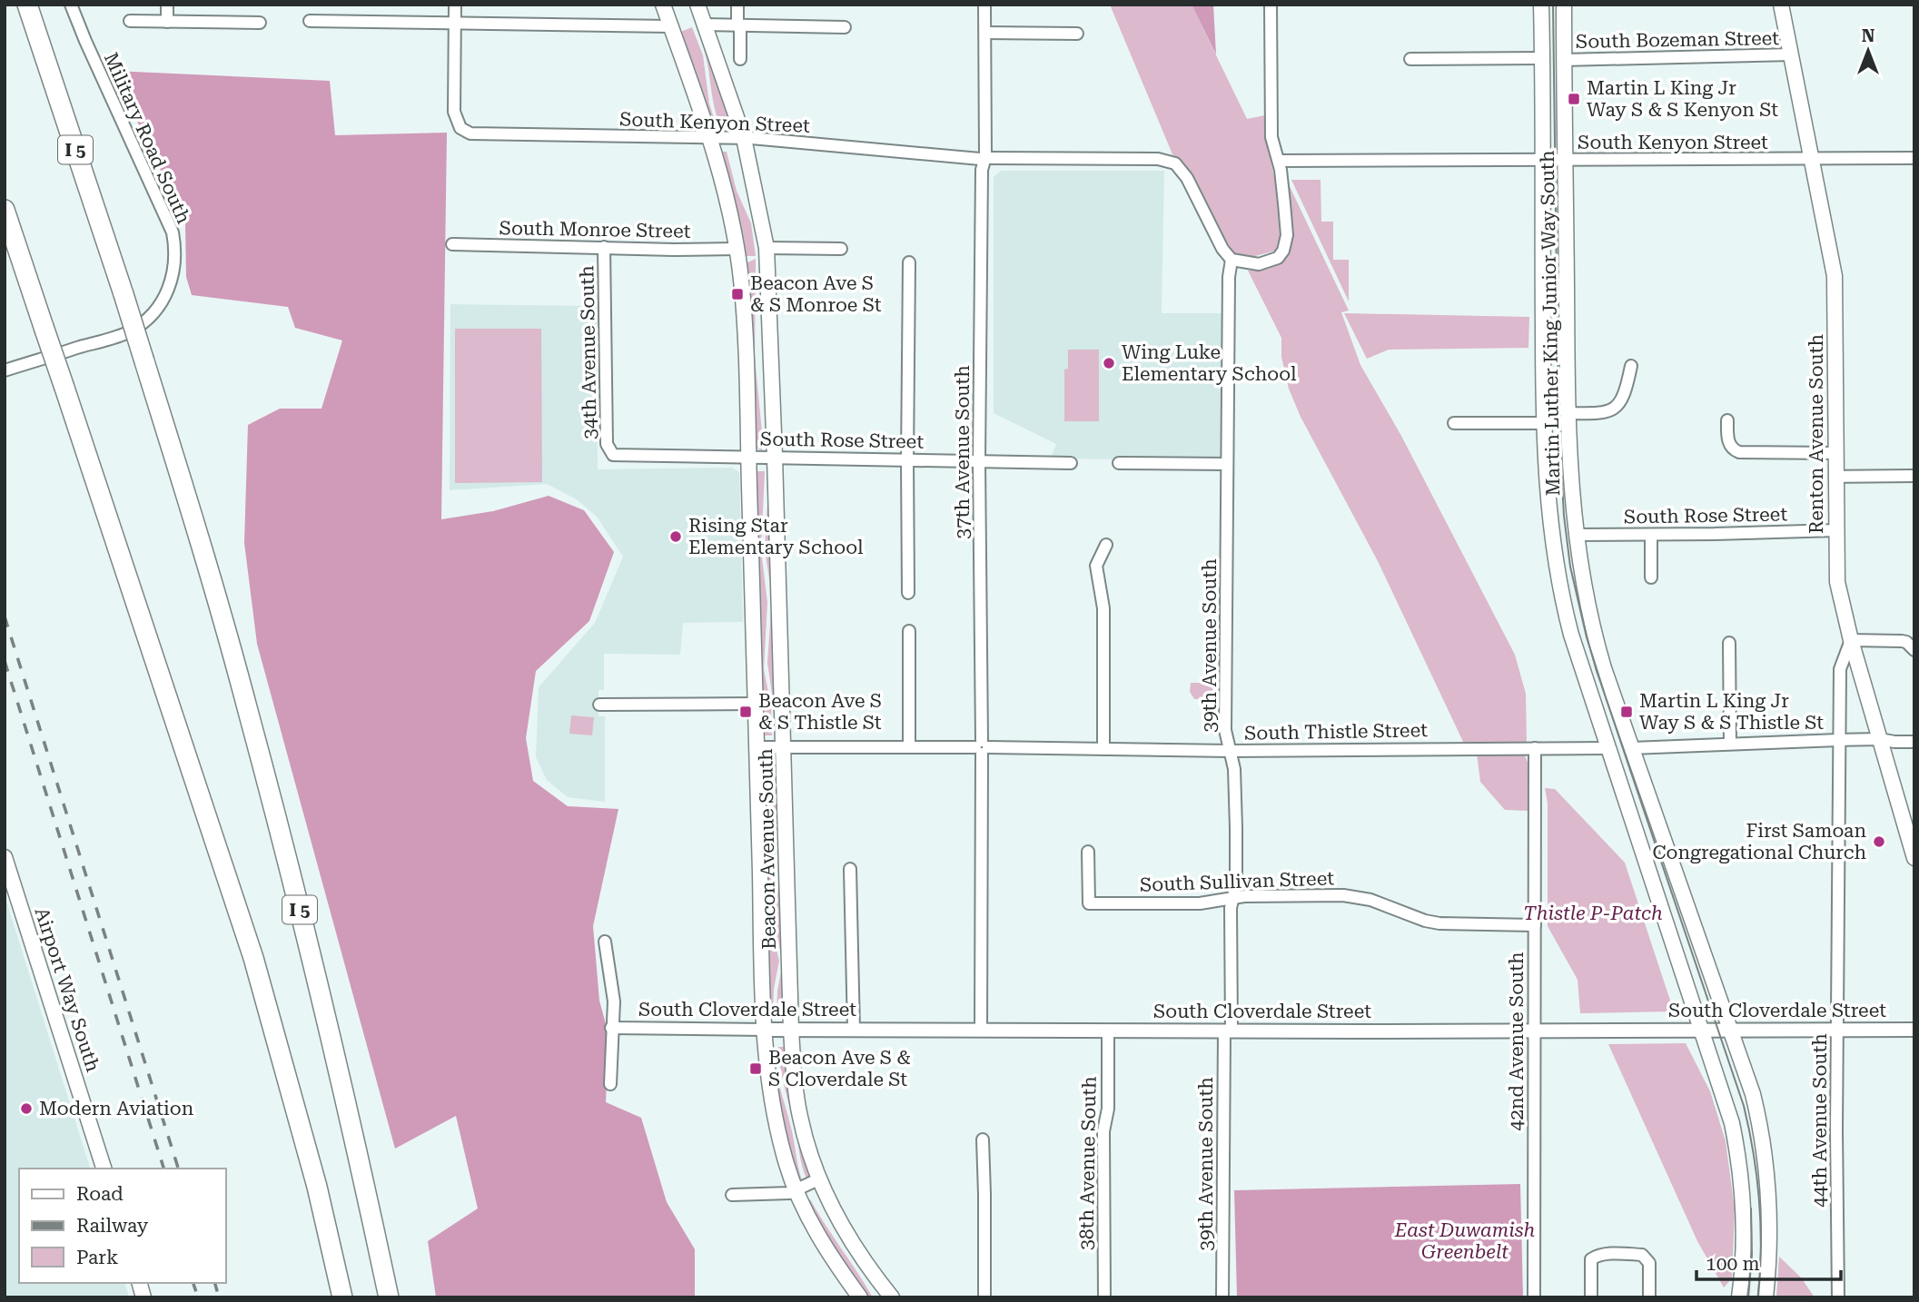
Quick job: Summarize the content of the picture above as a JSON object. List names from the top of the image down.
{
  "streets": {
    "highway": ["I 5"],
    "main road": [
      "Martin Luther King Junior Way South",
      "Renton Avenue South",
      "Beacon Avenue South",
      "Airport Way South"
    ],
    "street": [
      "South Bozeman Street",
      "South Kenyon Street",
      "Military Road South",
      "South Monroe Street",
      "34th Avenue South",
      "South Rose Street",
      "37th Avenue South",
      "39th Avenue South",
      "South Thistle Street",
      "South Sullivan Street",
      "South Cloverdale Street",
      "42nd Avenue South",
      "44th Avenue South",
      "38th Avenue South"
    ]
  },
  "crossings": [
    ["South Bozeman Street", "Martin Luther King Junior Way South"],
    ["South Bozeman Street", "Renton Avenue South"],
    ["South Kenyon Street", "Martin Luther King Junior Way South"],
    ["South Kenyon Street", "Renton Avenue South"],
    ["South Kenyon Street", "37th Avenue South"],
    ["South Kenyon Street", "39th Avenue South"],
    ["South Kenyon Street", "Beacon Avenue South"],
    ["South Monroe Street", "34th Avenue South"],
    ["South Monroe Street", "Beacon Avenue South"],
    ["Martin Luther King Junior Way South", "South Rose Street"],
    ["Martin Luther King Junior Way South", "South Thistle Street"],
    ["Martin Luther King Junior Way South", "South Cloverdale Street"],
    ["34th Avenue South", "South Rose Street"],
    ["Renton Avenue South", "South Rose Street"],
    ["Renton Avenue South", "44th Avenue South"],
    ["South Rose Street", "37th Avenue South"],
    ["South Rose Street", "Beacon Avenue South"],
    ["37th Avenue South", "South Thistle Street"],
    ["37th Avenue South", "South Cloverdale Street"],
    ["39th Avenue South", "South Thistle Street"],
    ["39th Avenue South", "South Sullivan Street"],
    ["39th Avenue South", "South Cloverdale Street"],
    ["South Thistle Street", "Beacon Avenue South"],
    ["South Thistle Street", "42nd Avenue South"],
    ["Beacon Avenue South", "South Cloverdale Street"],
    ["South Sullivan Street", "42nd Avenue South"],
    ["South Cloverdale Street", "42nd Avenue South"],
    ["South Cloverdale Street", "44th Avenue South"],
    ["South Cloverdale Street", "38th Avenue South"]
  ],
  "parks": ["Thistle P-Patch", "East Duwamish Greenbelt"],
  "places": {
    "transit": [
      "Martin L King Jr Way S & S Kenyon St",
      "Beacon Ave S & S Monroe St",
      "Beacon Ave S & S Thistle St",
      "Martin L King Jr Way S & S Thistle St",
      "Beacon Ave S & S Cloverdale St"
    ],
    "other": [
      "Wing Luke Elementary School",
      "Rising Star Elementary School",
      "First Samoan Congregational Church",
      "Modern Aviation"
    ]
  },
  "legend": ["Road", "Railway", "Park"],
  "scale_bar": "100 m",
  "north": "top"
}
